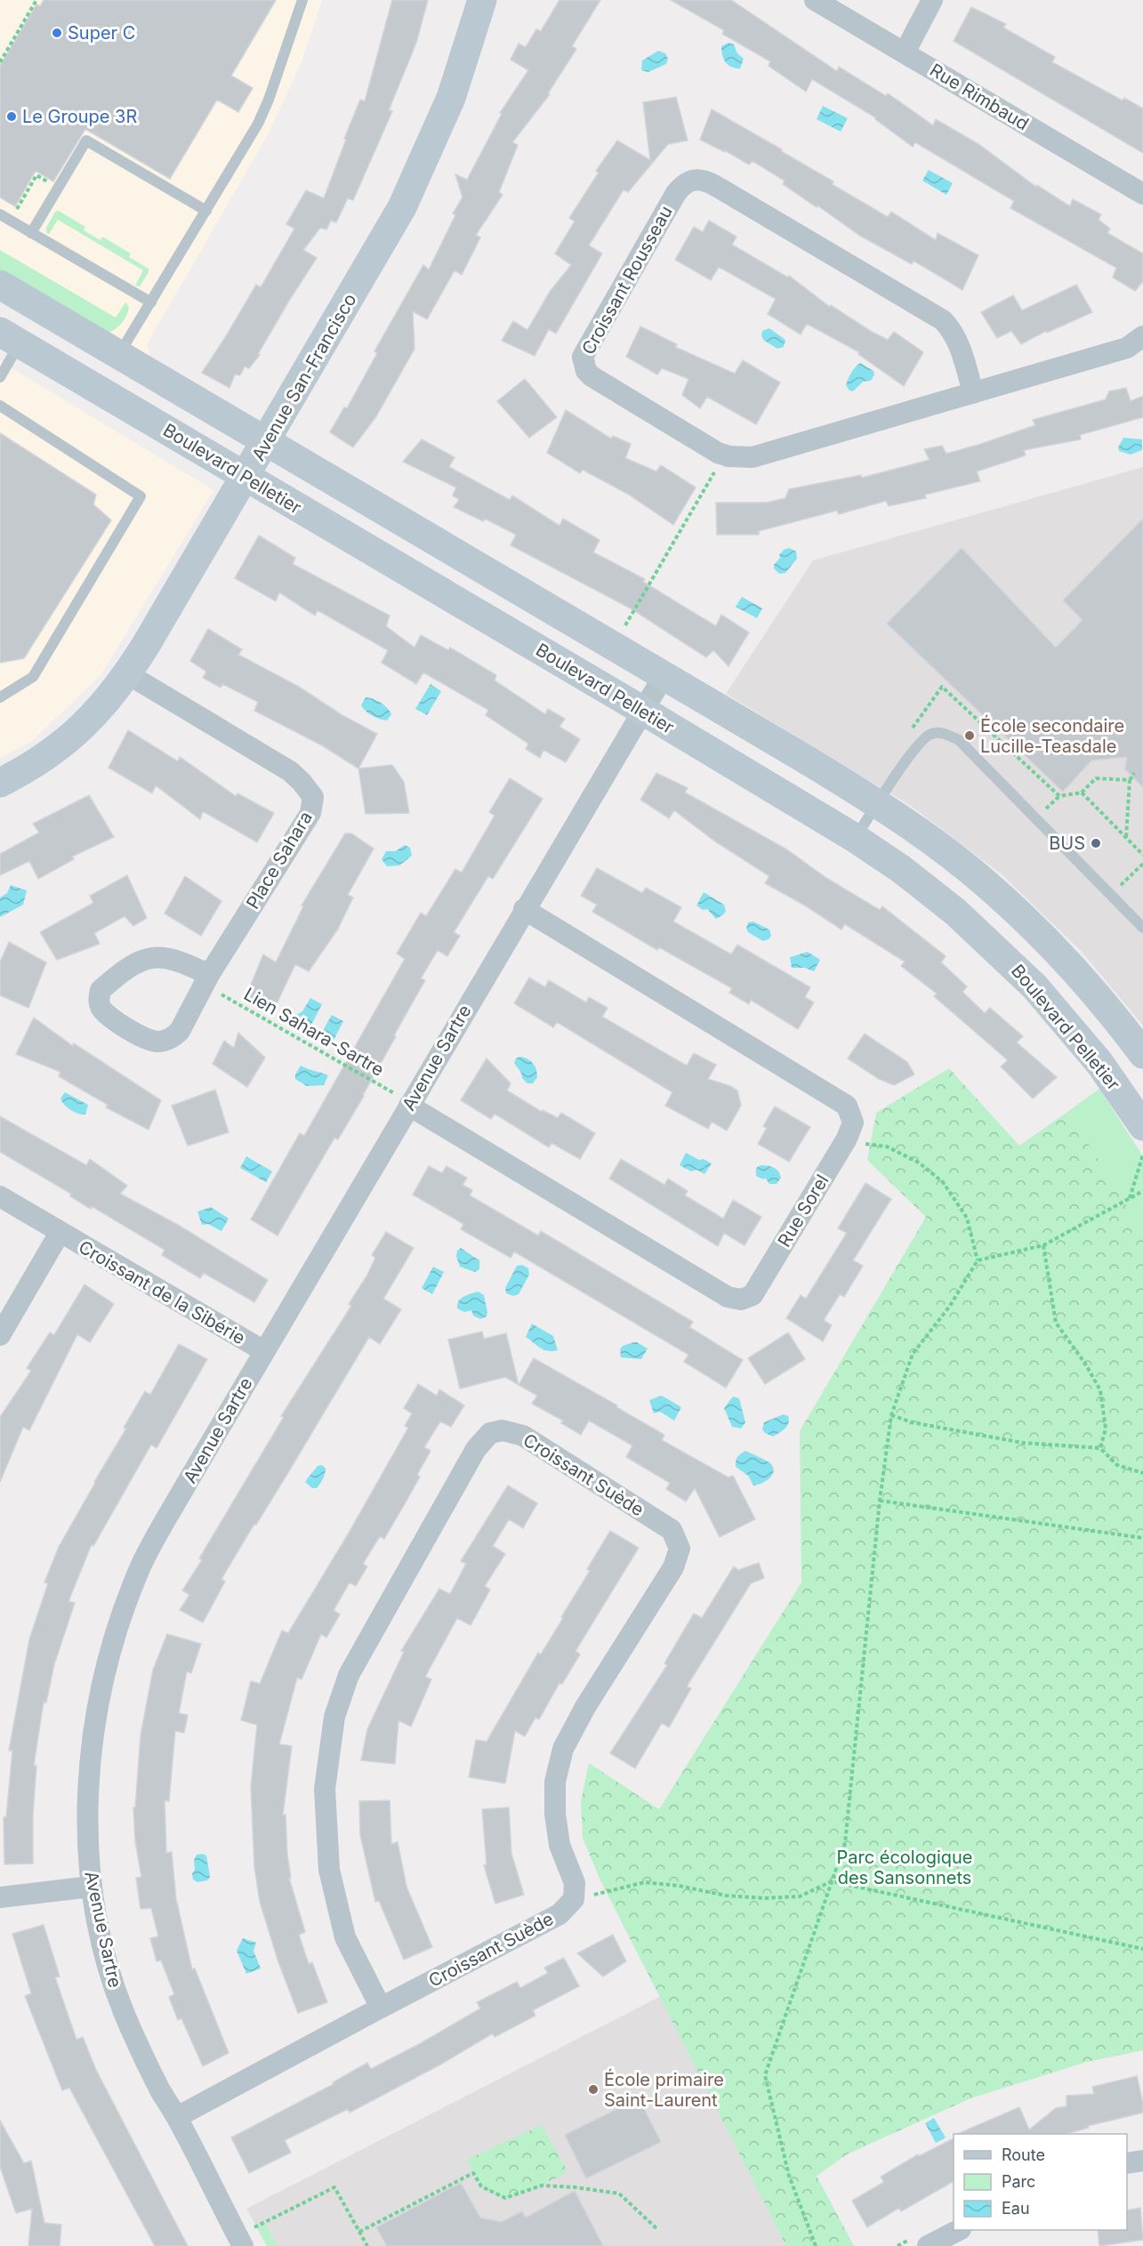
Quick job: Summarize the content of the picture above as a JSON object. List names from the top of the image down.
{
  "streets": {
    "street": [
      "Rue Rimbaud",
      "Croissant Rousseau",
      "Avenue San-Francisco",
      "Boulevard Pelletier",
      "Place Sahara",
      "Avenue Sartre",
      "Rue Sorel",
      "Croissant de la Sibérie",
      "Croissant Suède"
    ],
    "path": ["Lien Sahara-Sartre"]
  },
  "crossings": [
    ["Avenue San-Francisco", "Boulevard Pelletier"],
    ["Avenue San-Francisco", "Place Sahara"],
    ["Boulevard Pelletier", "Avenue Sartre"],
    ["Place Sahara", "Lien Sahara-Sartre"],
    ["Lien Sahara-Sartre", "Avenue Sartre"],
    ["Lien Sahara-Sartre", "Rue Sorel"],
    ["Avenue Sartre", "Rue Sorel"],
    ["Avenue Sartre", "Croissant de la Sibérie"],
    ["Avenue Sartre", "Croissant Suède"]
  ],
  "parks": ["Parc écologique des Sansonnets"],
  "places": [
    "Super C",
    "Le Groupe 3R",
    "École secondaire Lucille-Teasdale",
    "BUS",
    "École primaire Saint-Laurent"
  ],
  "legend": ["Route", "Parc", "Eau"]
}
